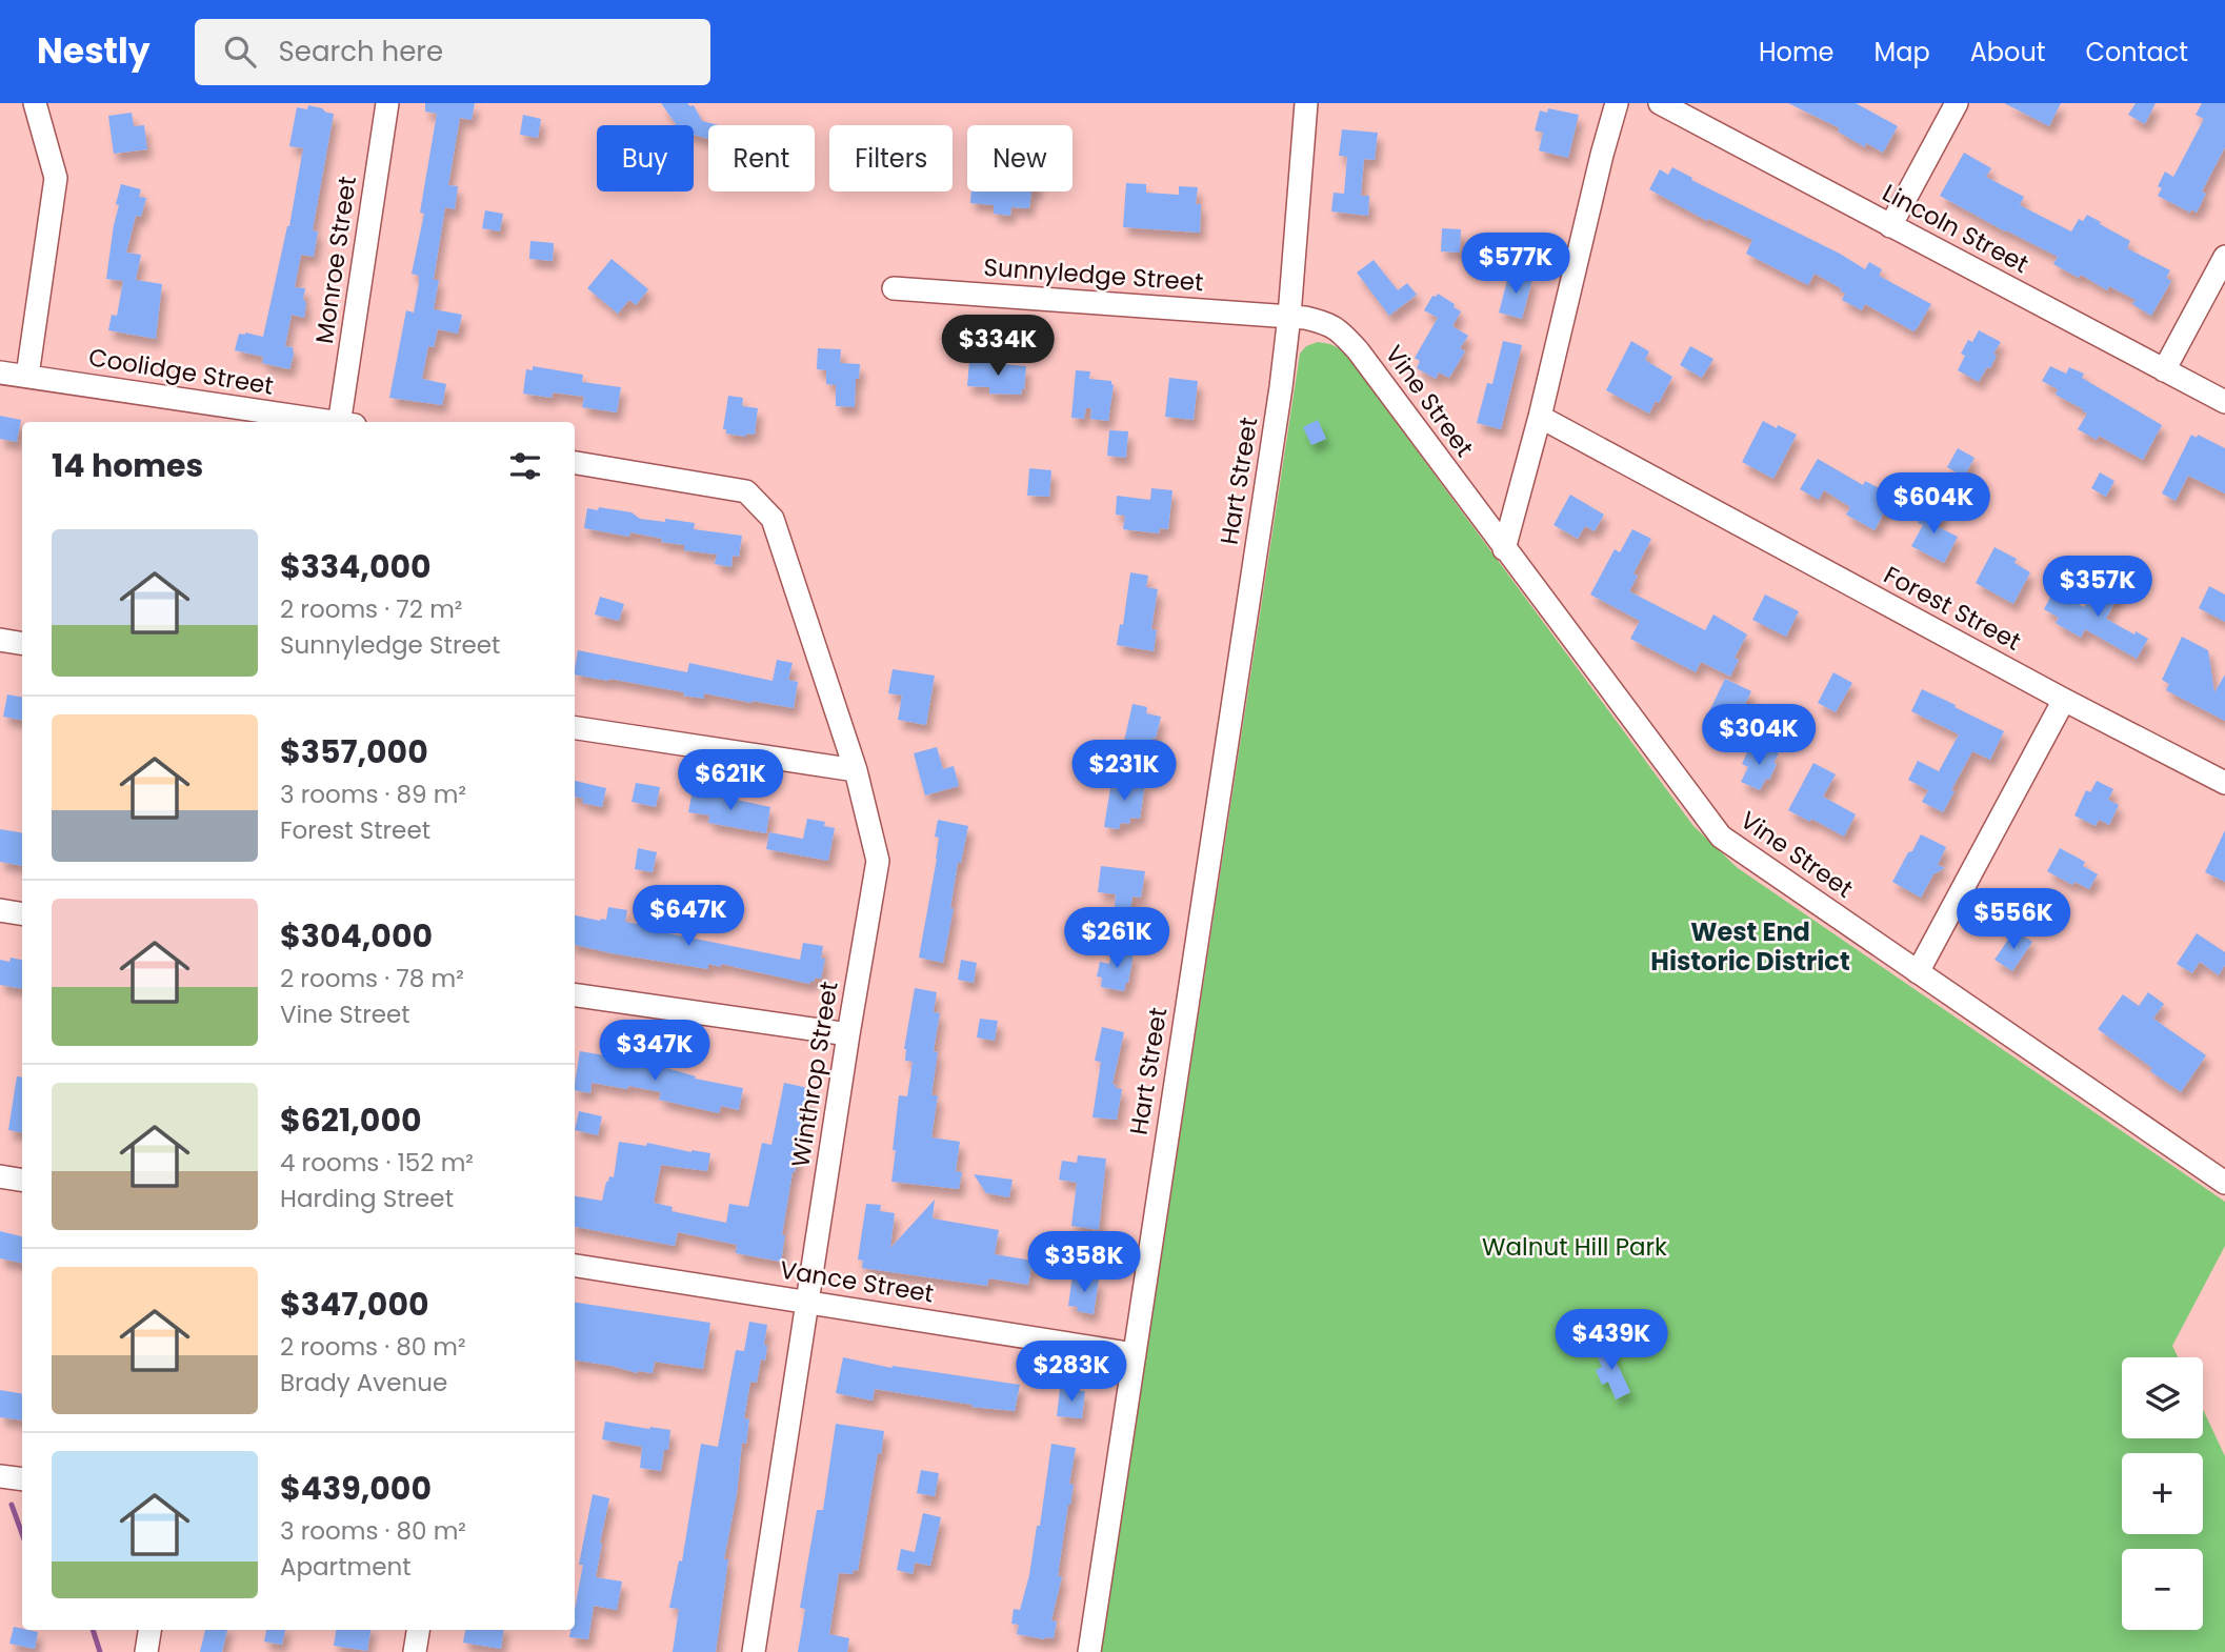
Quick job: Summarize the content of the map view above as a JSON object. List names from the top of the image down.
{
  "streets": {
    "street": [
      "Lincoln Street",
      "Monroe Street",
      "Sunnyledge Street",
      "Coolidge Street",
      "Vine Street",
      "Hart Street",
      "Forest Street",
      "Winthrop Street",
      "Vance Street"
    ]
  },
  "crossings": [
    ["Sunnyledge Street", "Vine Street"],
    ["Sunnyledge Street", "Hart Street"],
    ["Vine Street", "Hart Street"],
    ["Hart Street", "Vance Street"],
    ["Winthrop Street", "Vance Street"]
  ],
  "districts": ["West End Historic District"],
  "parks": ["Walnut Hill Park"],
  "page": {
    "header": "Nestly",
    "search": "Search here",
    "nav": [
      "Home",
      "Map",
      "About",
      "Contact"
    ],
    "chip": [
      "Buy",
      "Rent",
      "Filters",
      "New"
    ],
    "price": [
      "$577K",
      "$334K",
      "$604K",
      "$357K",
      "$304K",
      "$231K",
      "$621K",
      "$647K",
      "$556K",
      "$261K",
      "$347K",
      "$358K",
      "$439K",
      "$283K"
    ],
    "heading": "14 homes",
    "list": [
      {
        "name": "$334,000",
        "note": "2 rooms · 72 m² · Sunnyledge Street"
      },
      {
        "name": "$357,000",
        "note": "3 rooms · 89 m² · Forest Street"
      },
      {
        "name": "$304,000",
        "note": "2 rooms · 78 m² · Vine Street"
      },
      {
        "name": "$621,000",
        "note": "4 rooms · 152 m² · Harding Street"
      },
      {
        "name": "$347,000",
        "note": "2 rooms · 80 m² · Brady Avenue"
      },
      {
        "name": "$439,000",
        "note": "3 rooms · 80 m² · Apartment"
      }
    ],
    "map_buttons": ["+", "−"]
  }
}
